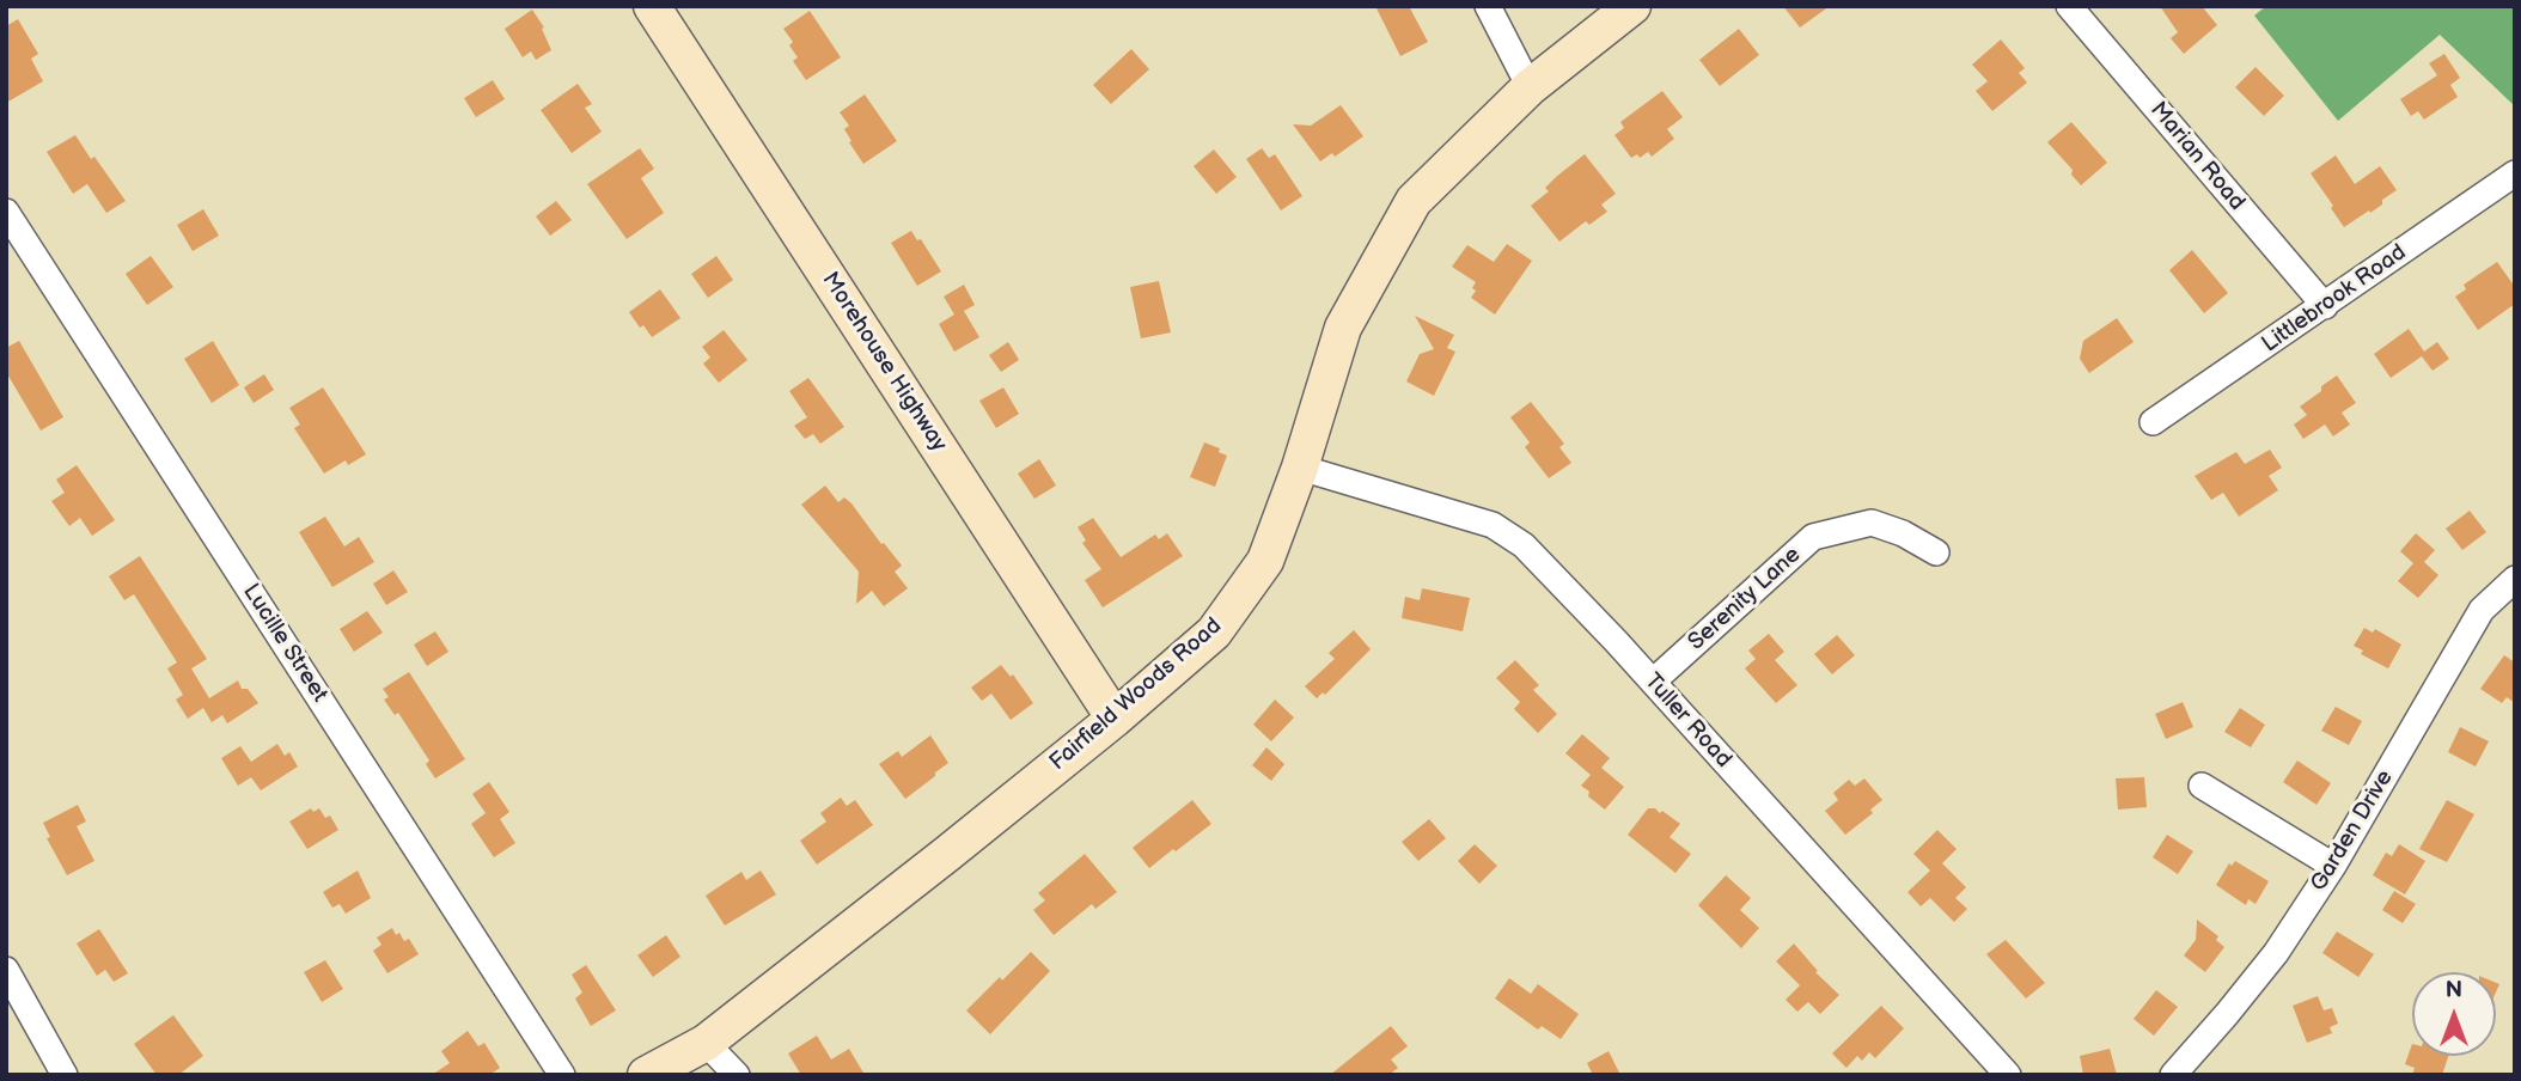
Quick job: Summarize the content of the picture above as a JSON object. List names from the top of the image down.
{
  "streets": {
    "main road": ["Morehouse Highway", "Fairfield Woods Road"],
    "street": [
      "Marian Road",
      "Littlebrook Road",
      "Serenity Lane",
      "Lucille Street",
      "Tuller Road",
      "Garden Drive"
    ]
  },
  "crossings": [
    ["Marian Road", "Littlebrook Road"],
    ["Morehouse Highway", "Fairfield Woods Road"],
    ["Serenity Lane", "Tuller Road"],
    ["Fairfield Woods Road", "Tuller Road"]
  ],
  "north": "top"
}
